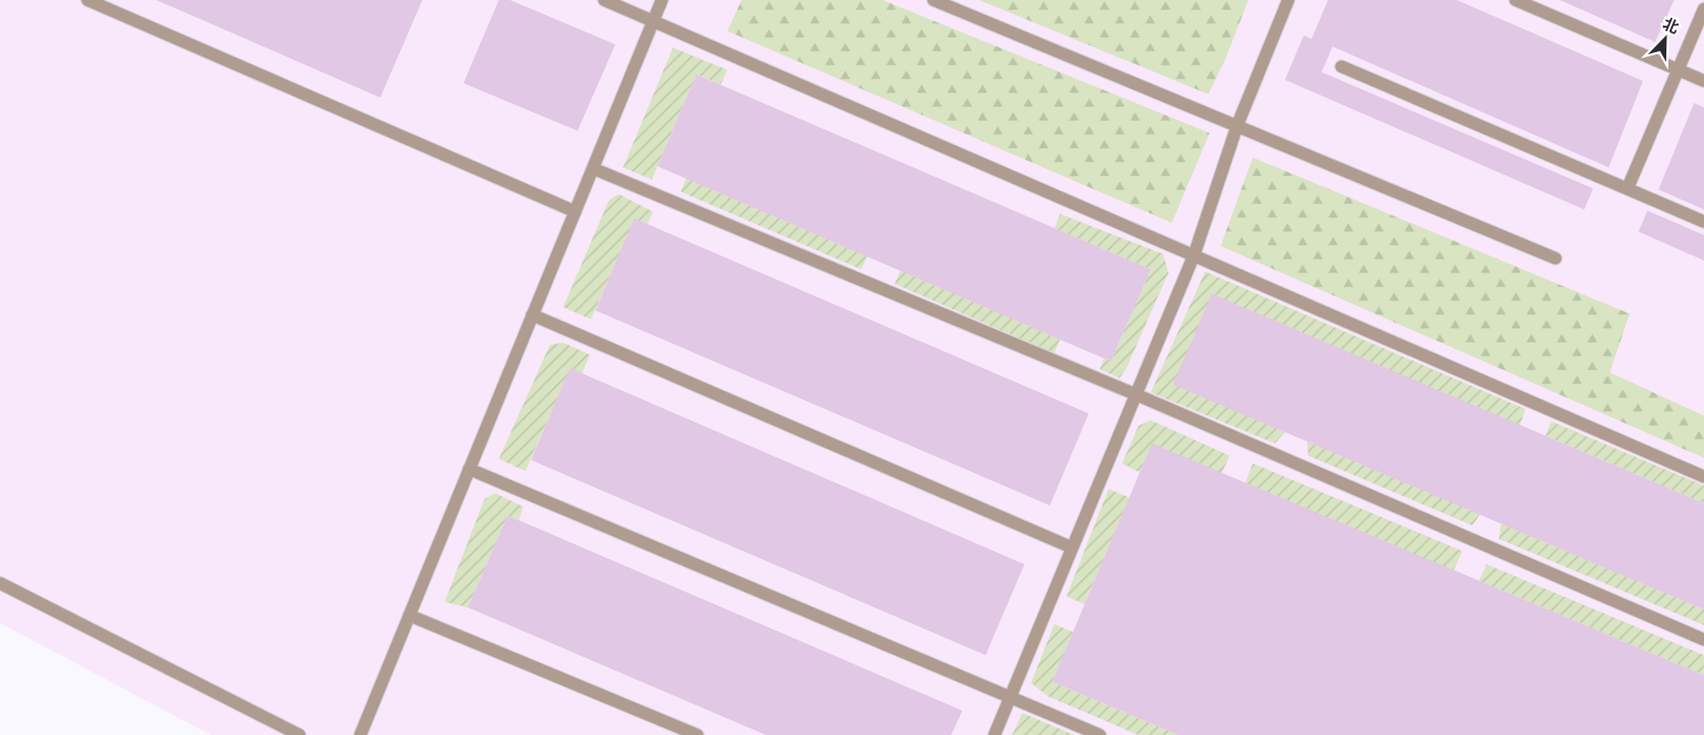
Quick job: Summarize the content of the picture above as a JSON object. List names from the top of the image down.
{
  "north": "top right"
}
